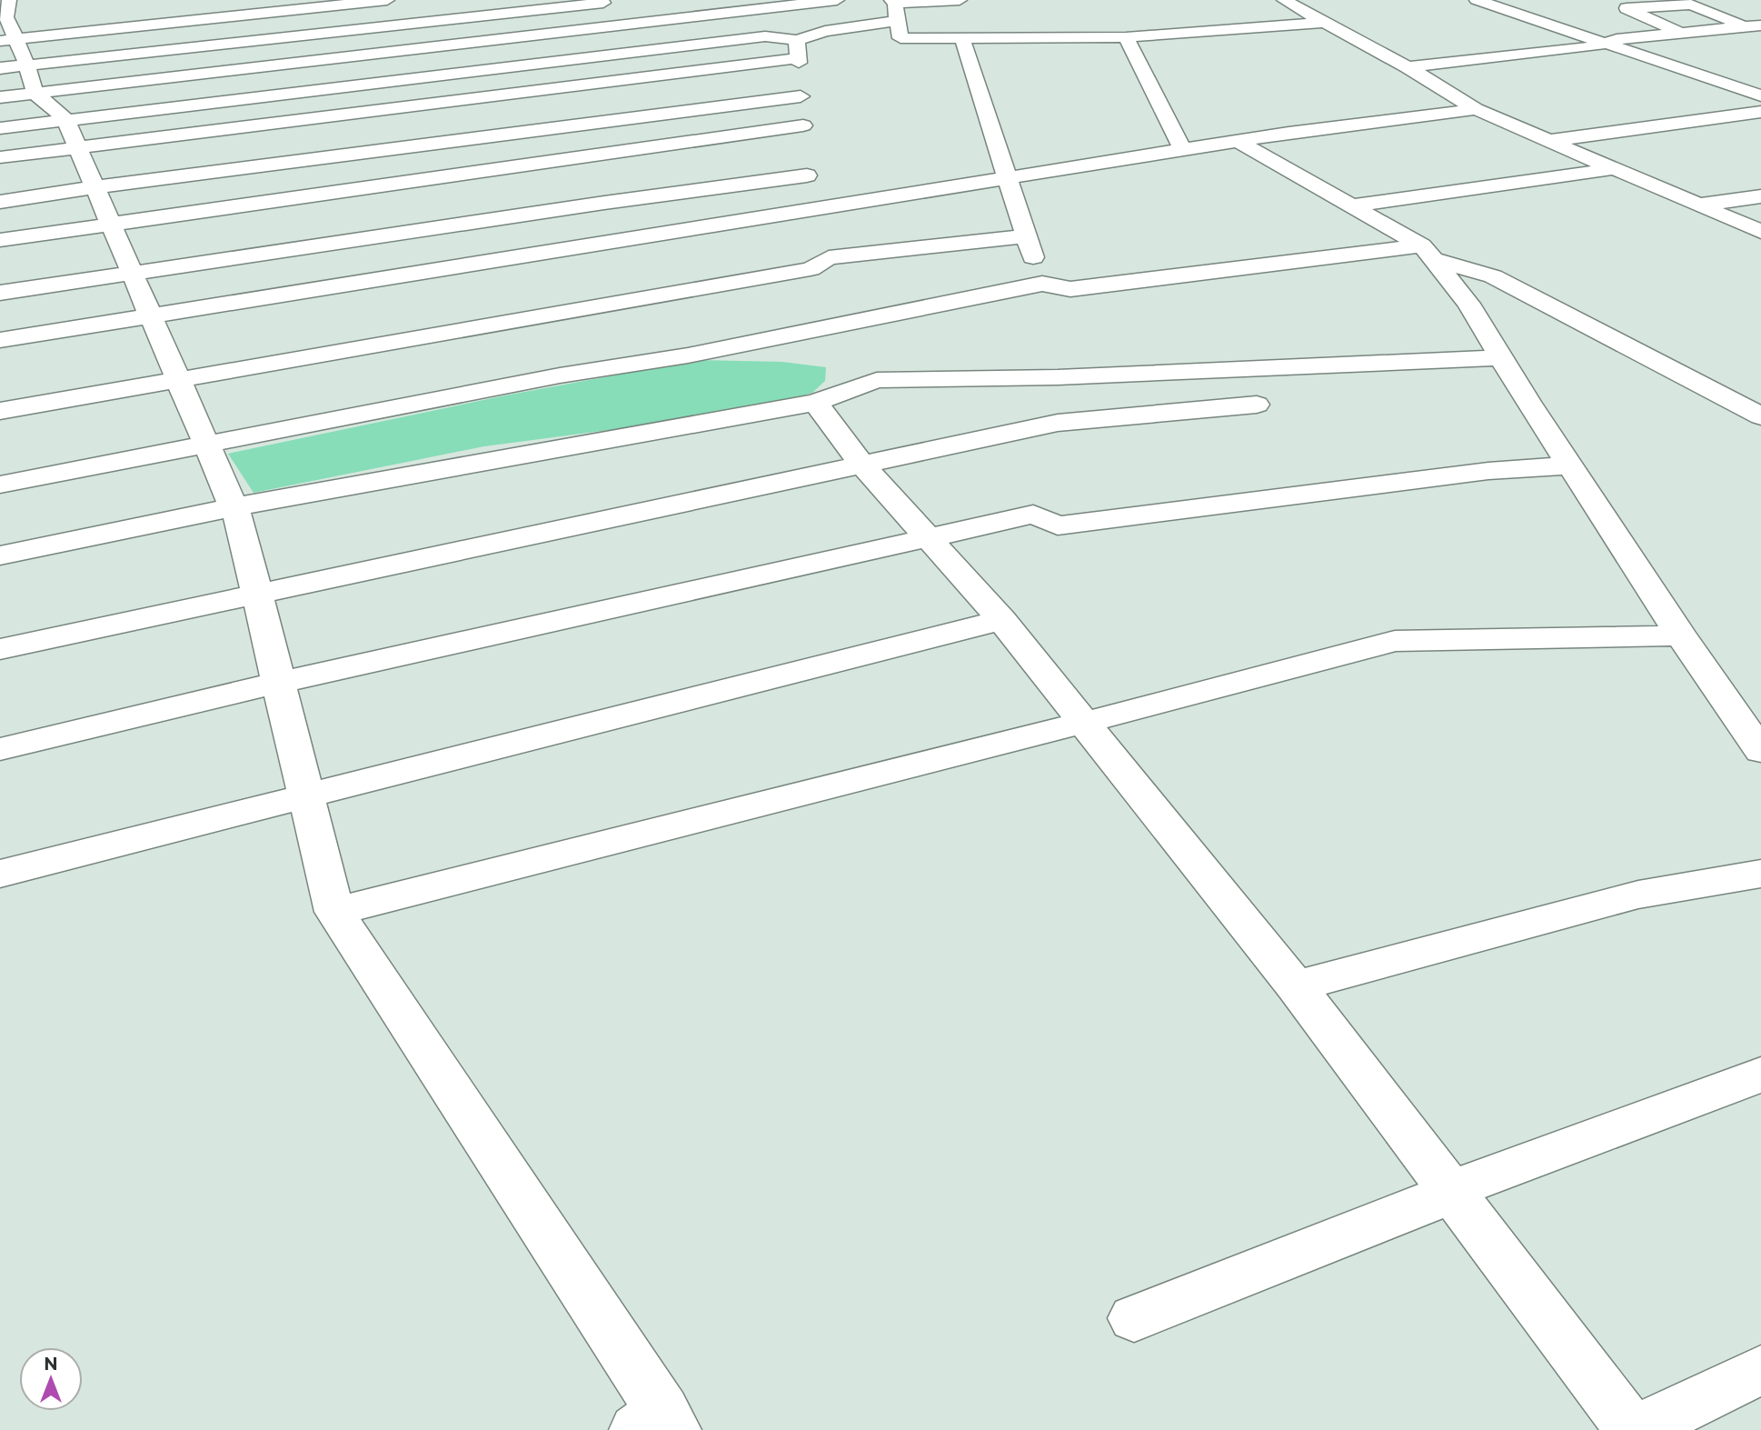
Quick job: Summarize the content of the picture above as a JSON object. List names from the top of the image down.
{
  "north": "top"
}
